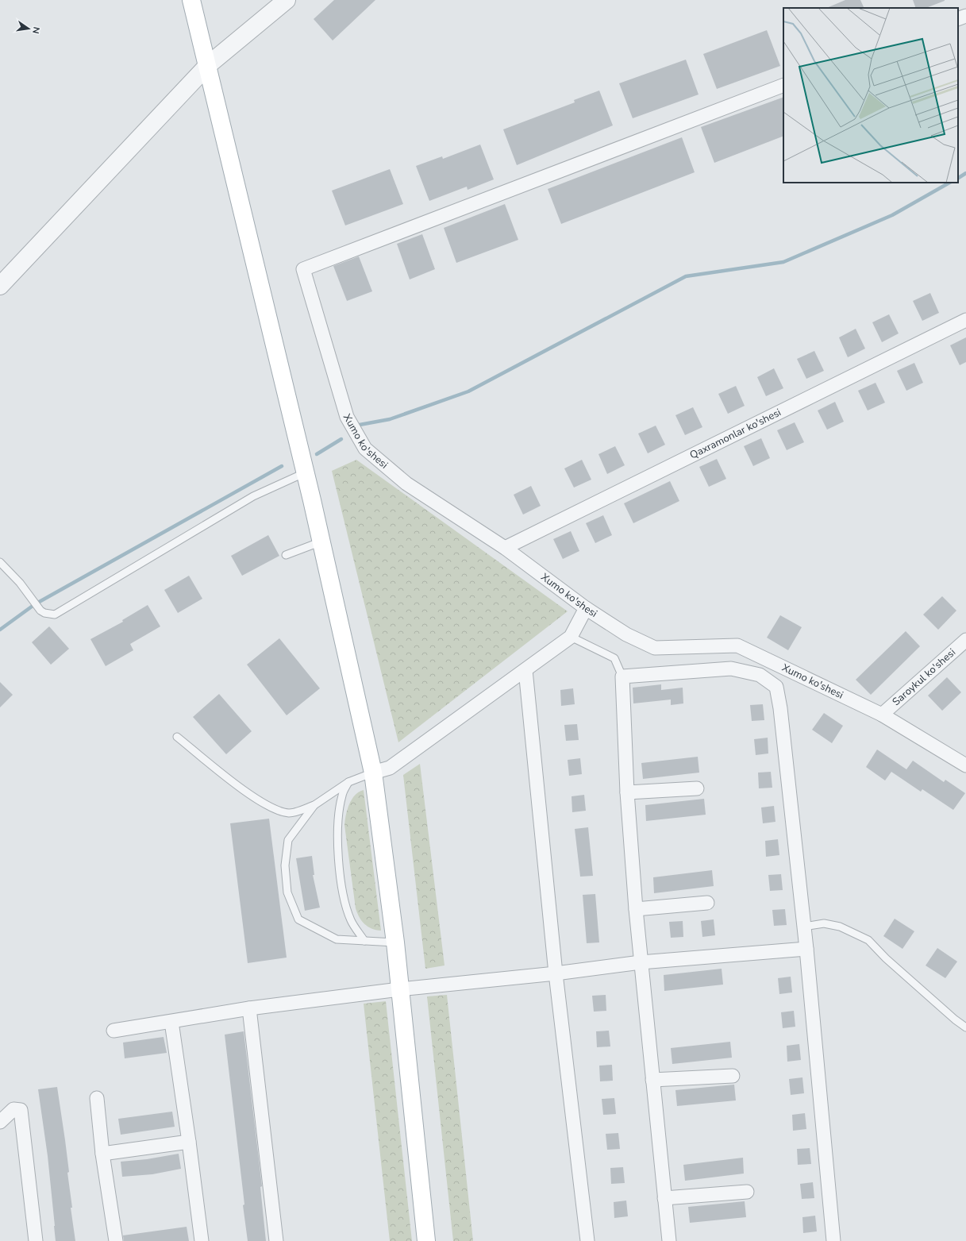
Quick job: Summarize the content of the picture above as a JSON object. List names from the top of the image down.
{
  "streets": {
    "street": ["Qaxramonlar ko'shesi", "Xumo ko'shesi", "Saroykul ko'shesi"]
  },
  "crossings": [
    ["Qaxramonlar ko'shesi", "Xumo ko'shesi"],
    ["Xumo ko'shesi", "Saroykul ko'shesi"]
  ],
  "north": "right"
}
